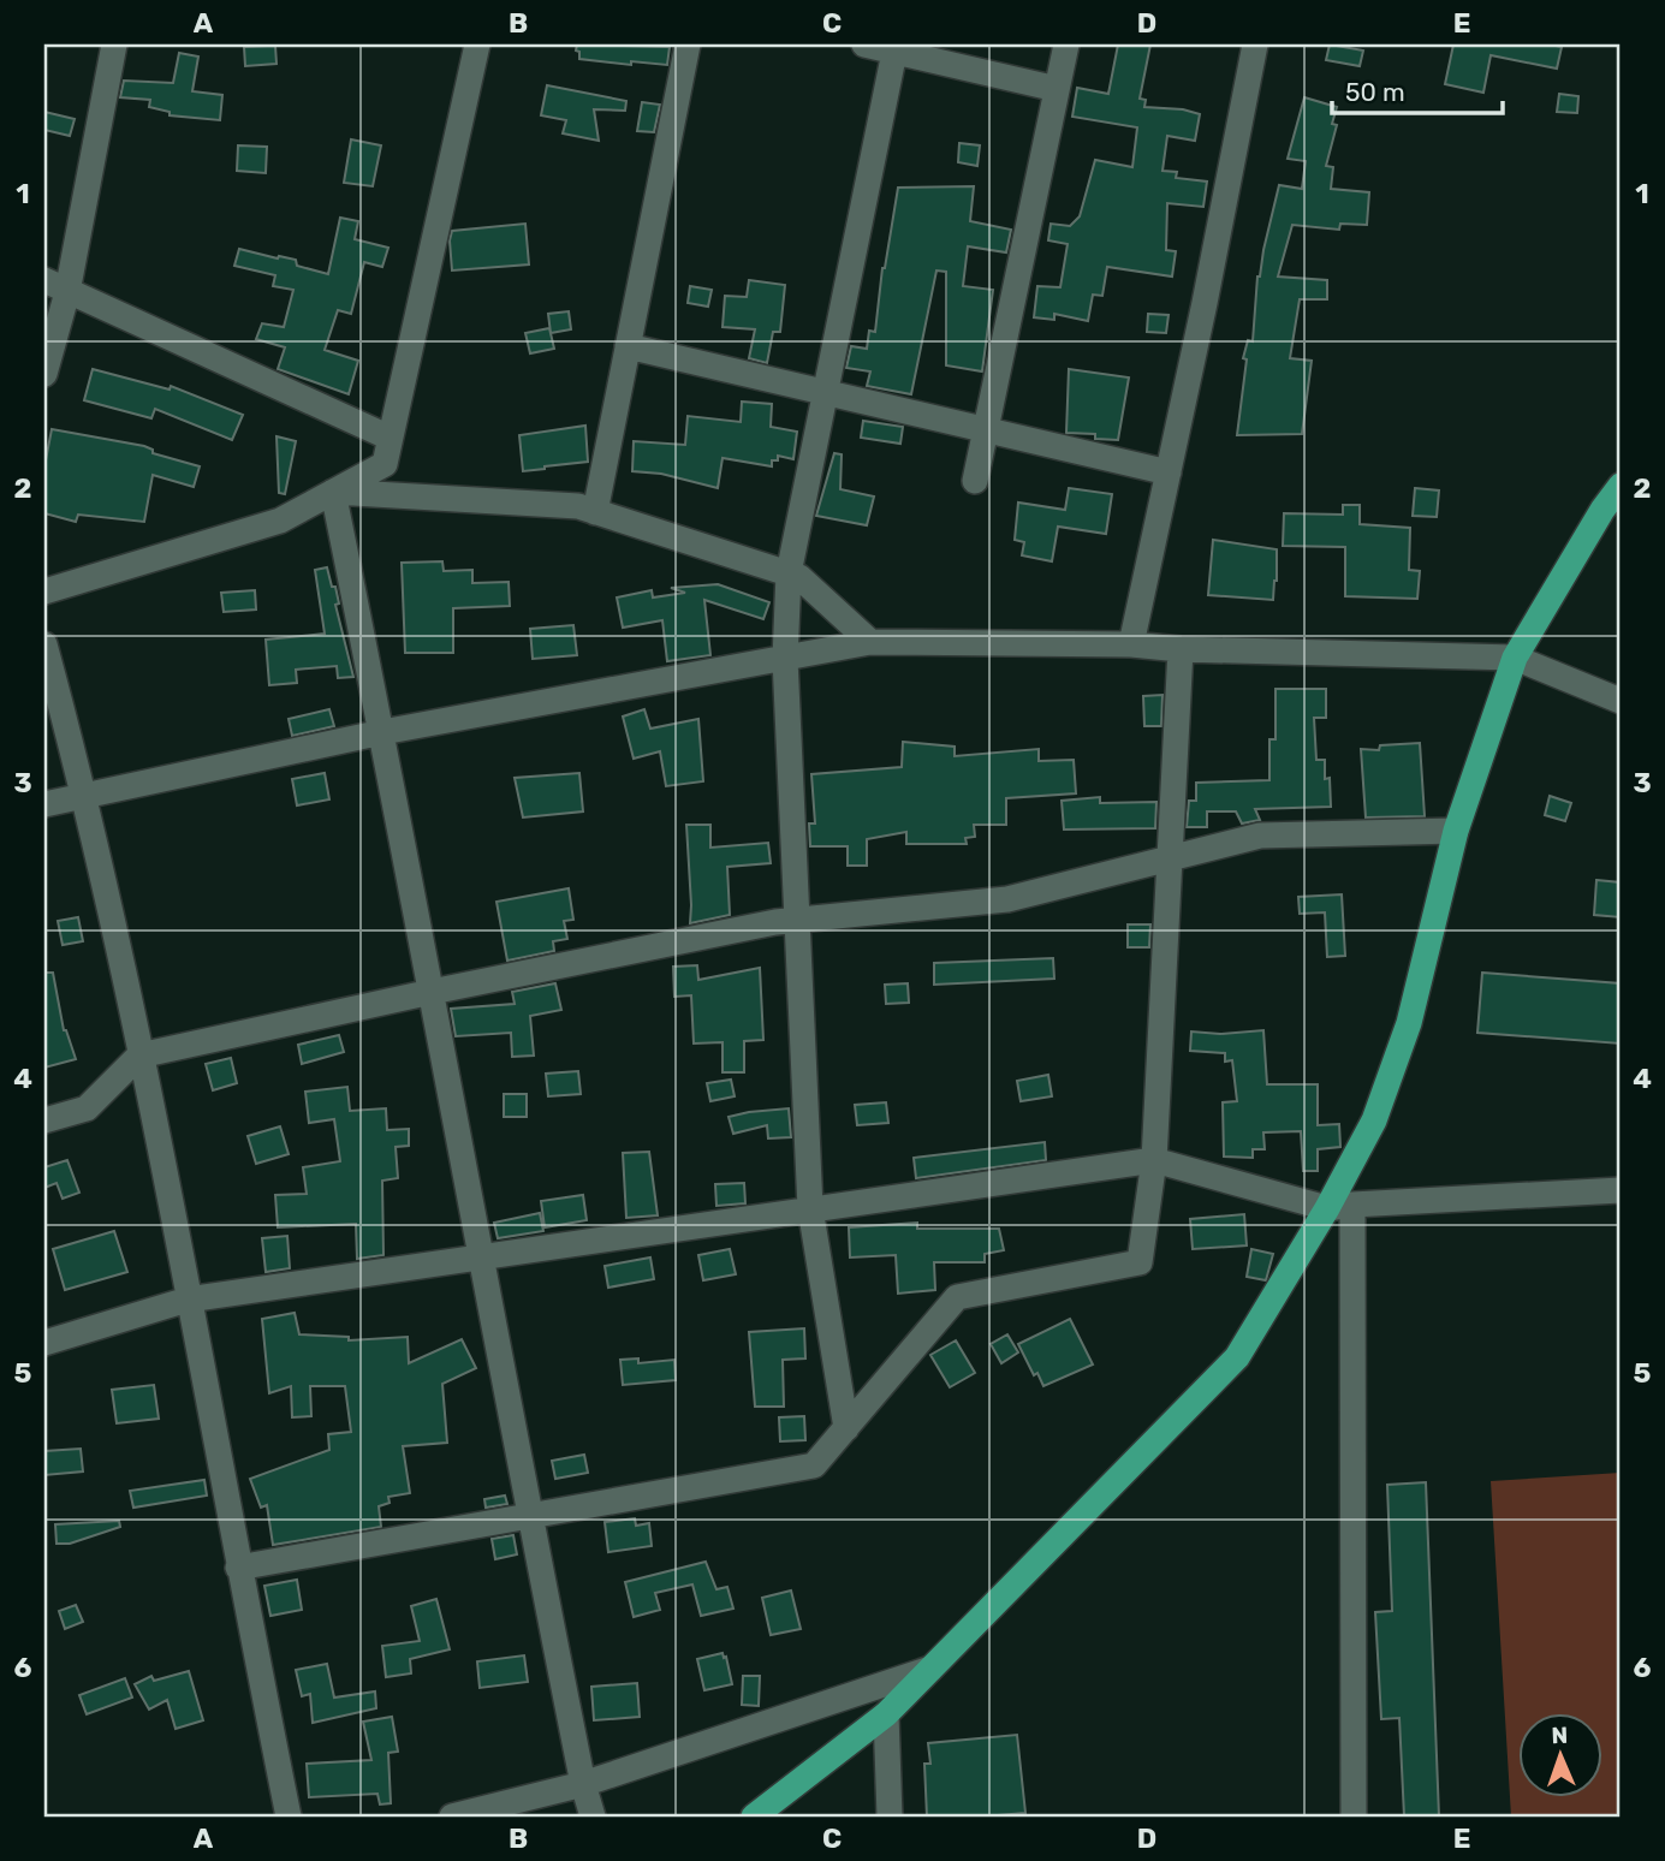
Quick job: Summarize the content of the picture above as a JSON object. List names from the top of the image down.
{
  "scale_bar": "50 m",
  "north": "top",
  "grid": {
    "columns": [
      "A",
      "B",
      "C",
      "D",
      "E"
    ],
    "rows": [
      "1",
      "2",
      "3",
      "4",
      "5",
      "6"
    ]
  }
}
